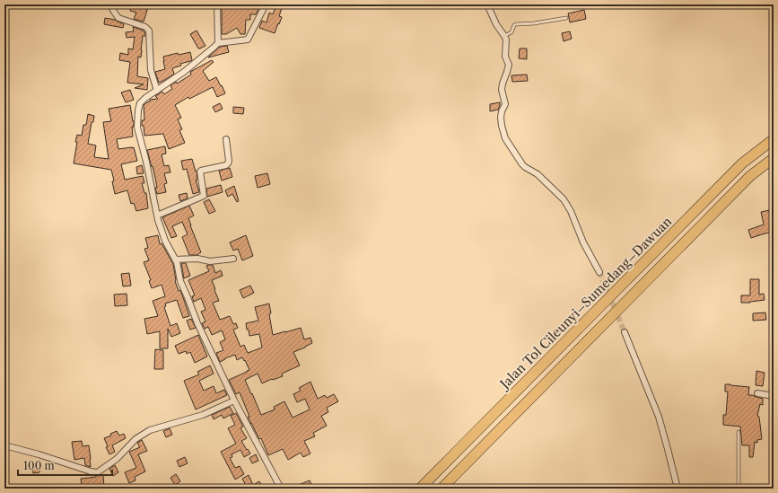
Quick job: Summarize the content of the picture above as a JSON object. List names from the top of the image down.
{
  "streets": {
    "highway": ["Jalan Tol Cileunyi–Sumedang–Dawuan"]
  },
  "scale_bar": "100 m"
}
